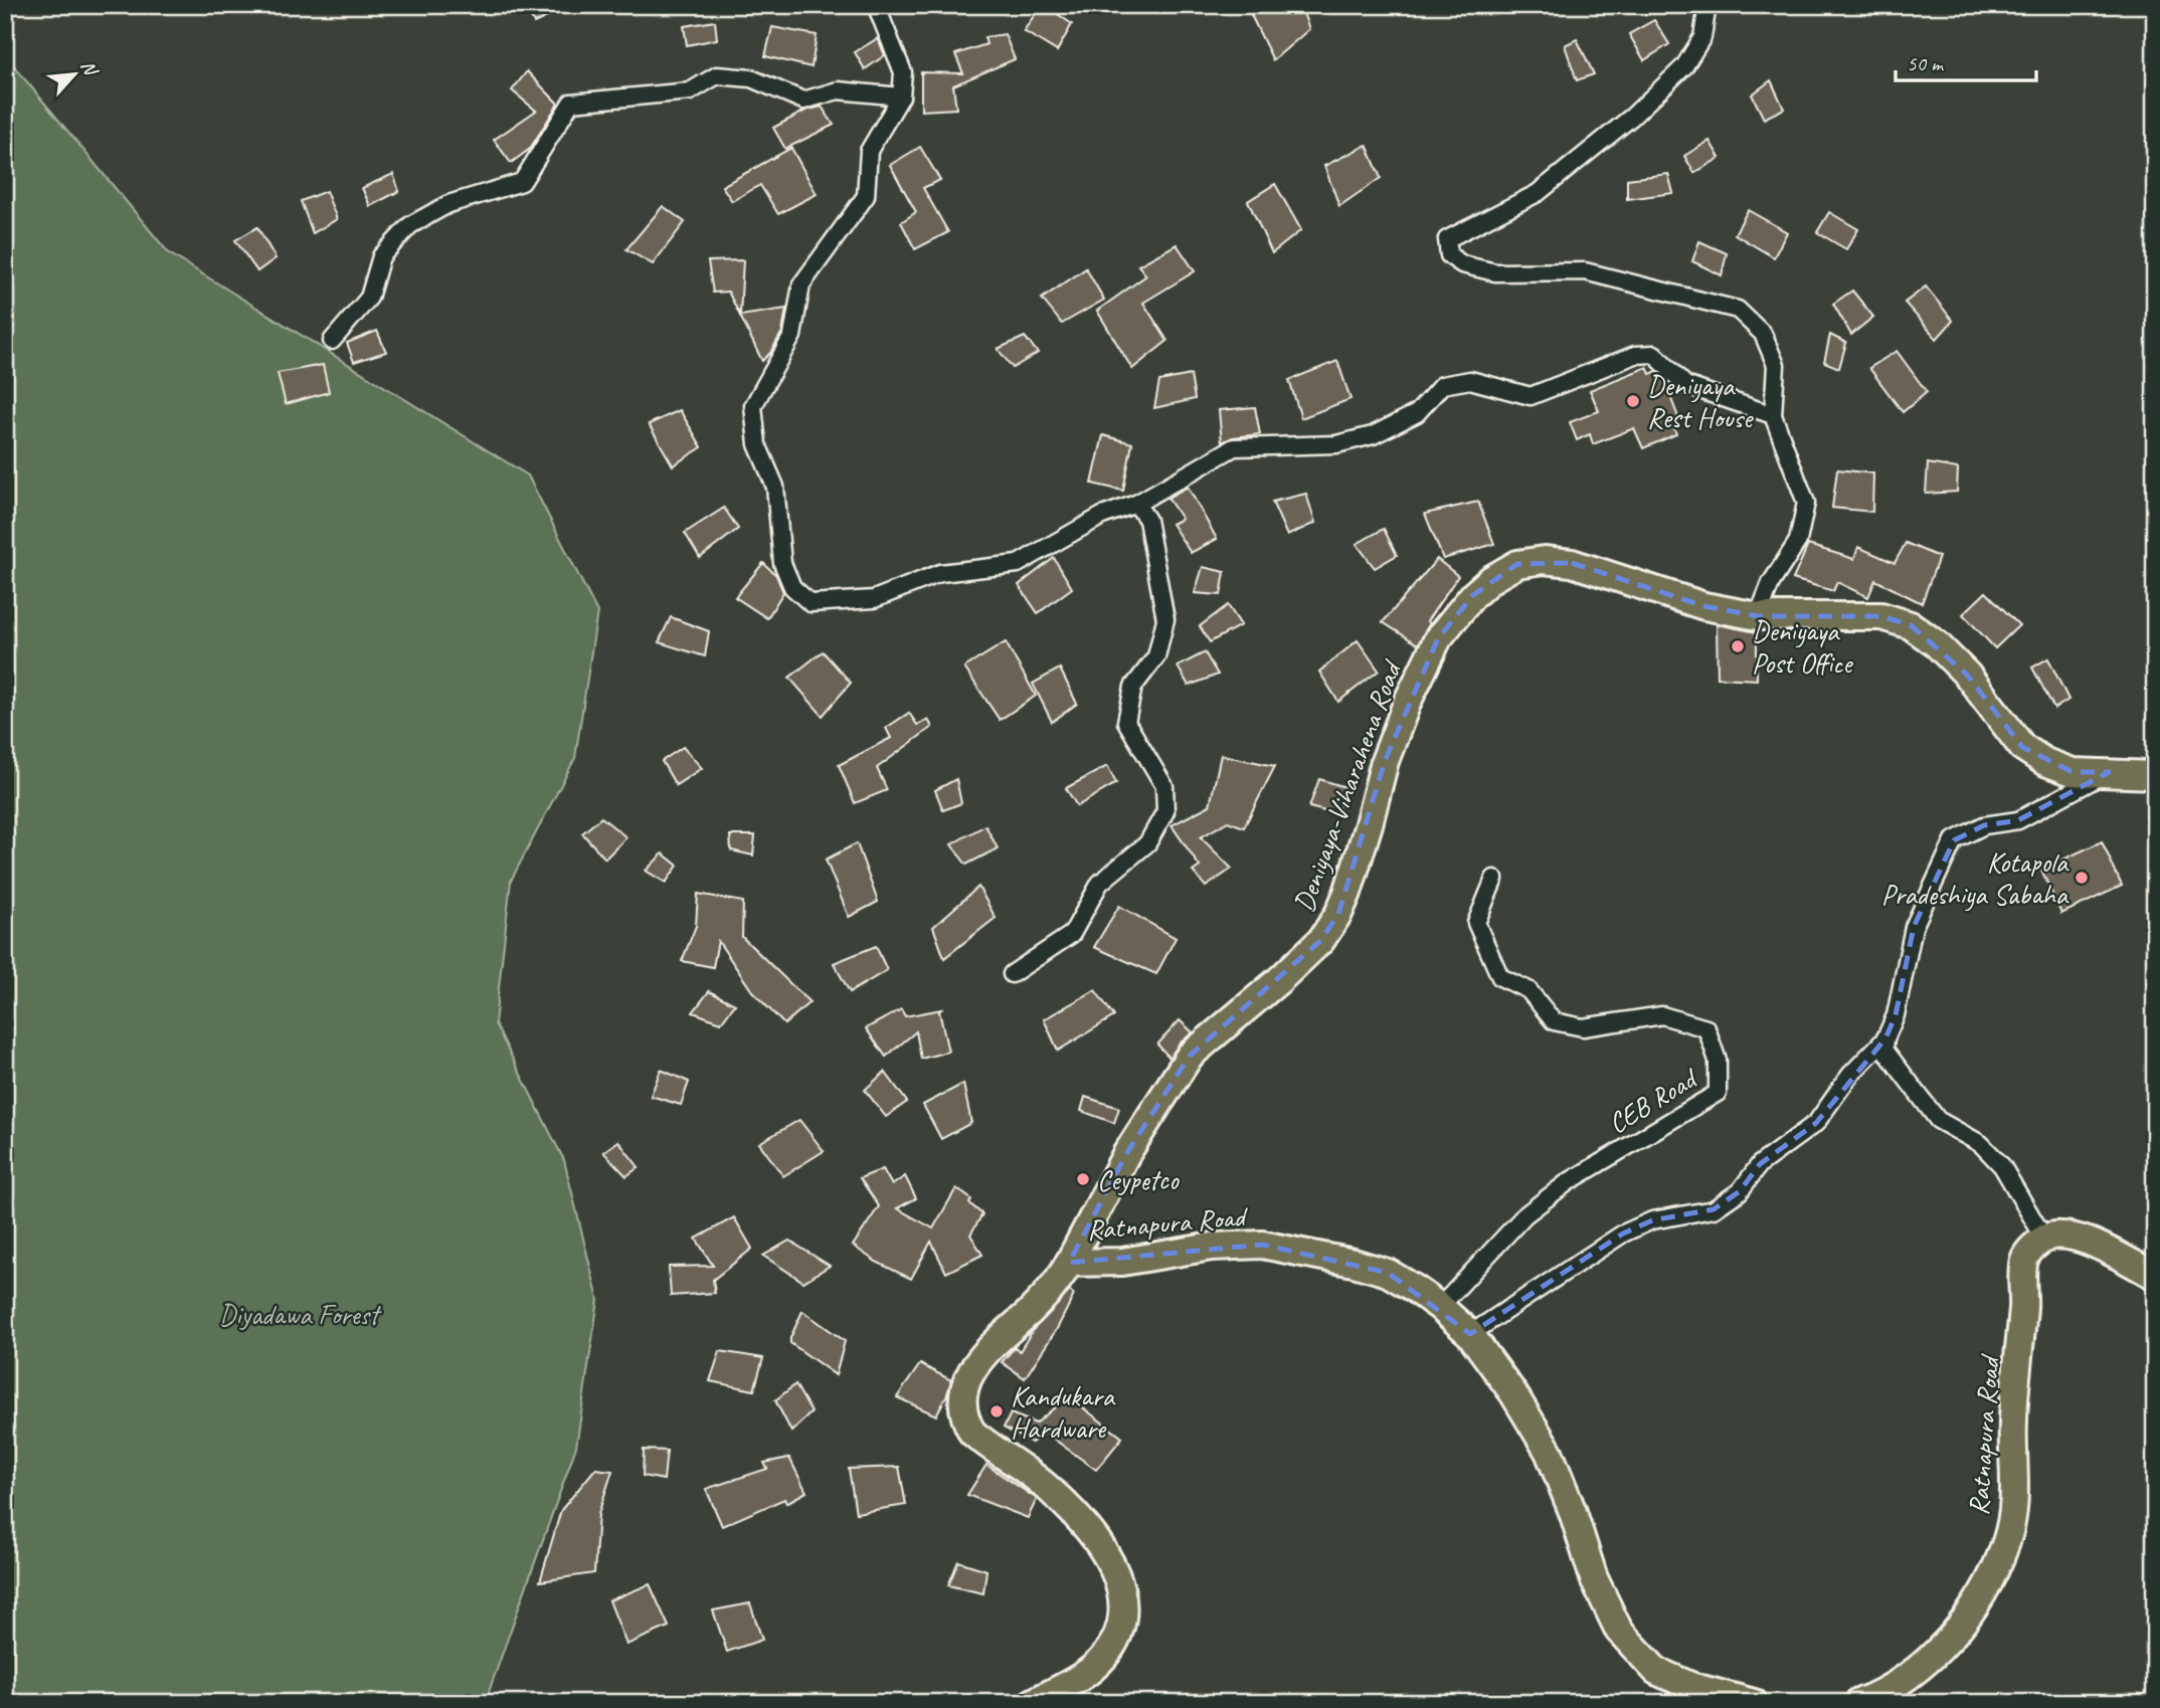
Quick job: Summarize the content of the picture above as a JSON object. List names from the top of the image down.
{
  "streets": {
    "main road": ["Deniyaya-Viharahena Road", "Ratnapura Road"],
    "street": ["CEB Road"]
  },
  "crossings": [
    ["Deniyaya-Viharahena Road", "Ratnapura Road"],
    ["CEB Road", "Ratnapura Road"]
  ],
  "parks": ["Diyadawa Forest"],
  "places": [
    "Deniyaya Rest House",
    "Deniyaya Post Office",
    "Kotapola Pradeshiya Sabaha",
    "Ceypetco",
    "Kandukara Hardware"
  ],
  "scale_bar": "50 m",
  "north": "top right"
}
